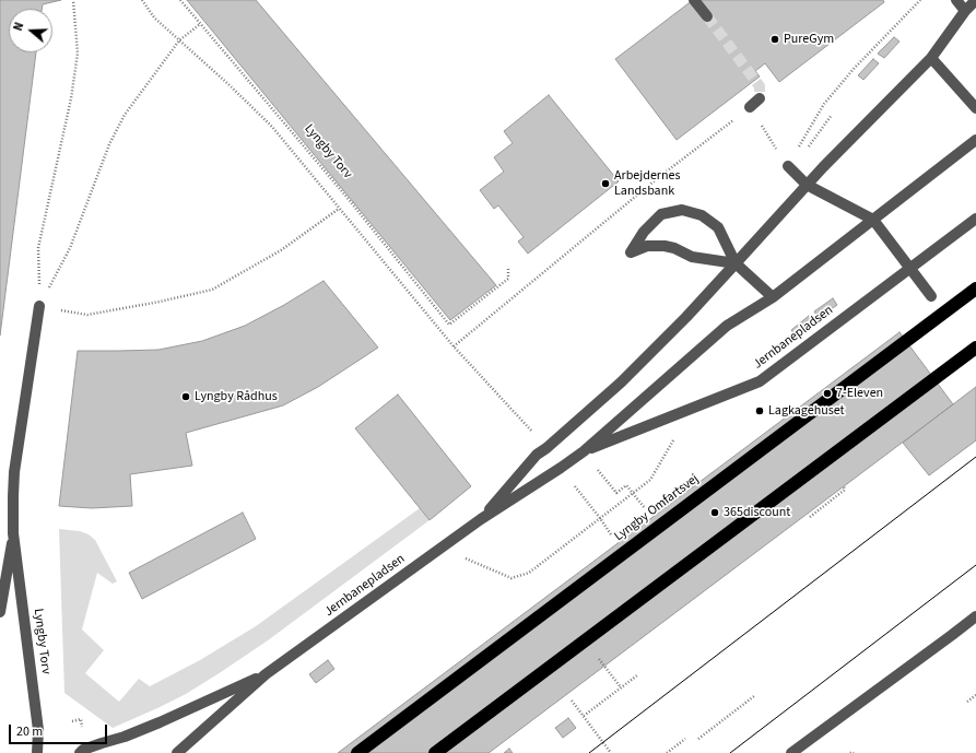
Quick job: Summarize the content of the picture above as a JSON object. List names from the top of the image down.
{
  "streets": {
    "highway": ["Lyngby Omfartsvej"],
    "street": ["Lyngby Torv", "Jernbanepladsen"]
  },
  "places": [
    "PureGym",
    "Arbejdernes Landsbank",
    "7-Eleven",
    "Lyngby Rådhus",
    "Lagkagehuset",
    "365discount"
  ],
  "scale_bar": "20 m",
  "north": "left"
}
